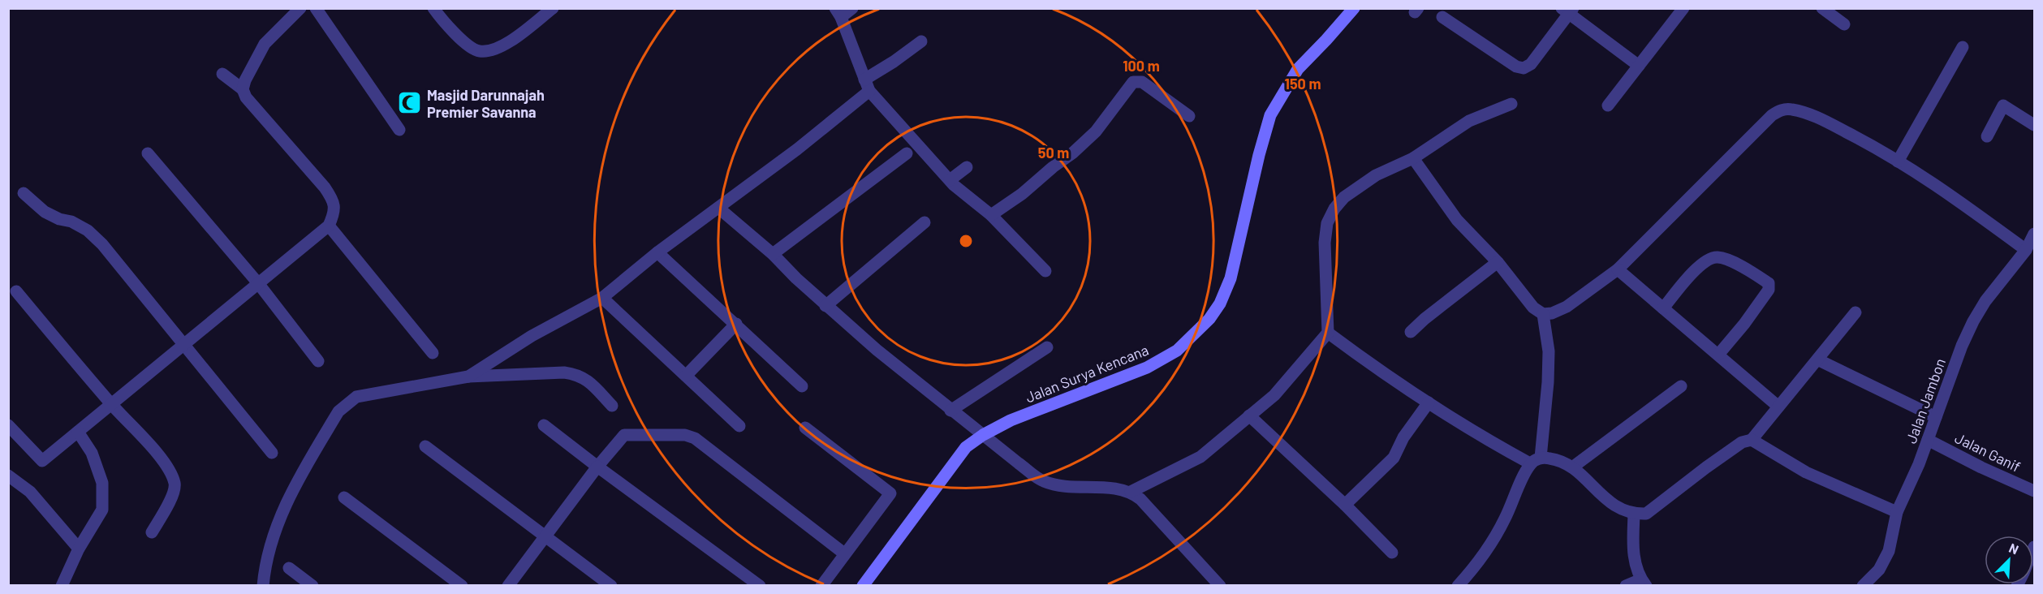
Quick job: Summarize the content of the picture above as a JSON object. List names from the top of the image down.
{
  "streets": {
    "street": ["Jalan Surya Kencana", "Jalan Jambon", "Jalan Ganif"]
  },
  "crossings": [
    ["Jalan Jambon", "Jalan Ganif"]
  ],
  "places": {
    "mosque": ["Masjid Darunnajah Premier Savanna"]
  },
  "north": "top right",
  "rings": ["100 m", "150 m", "50 m"]
}
